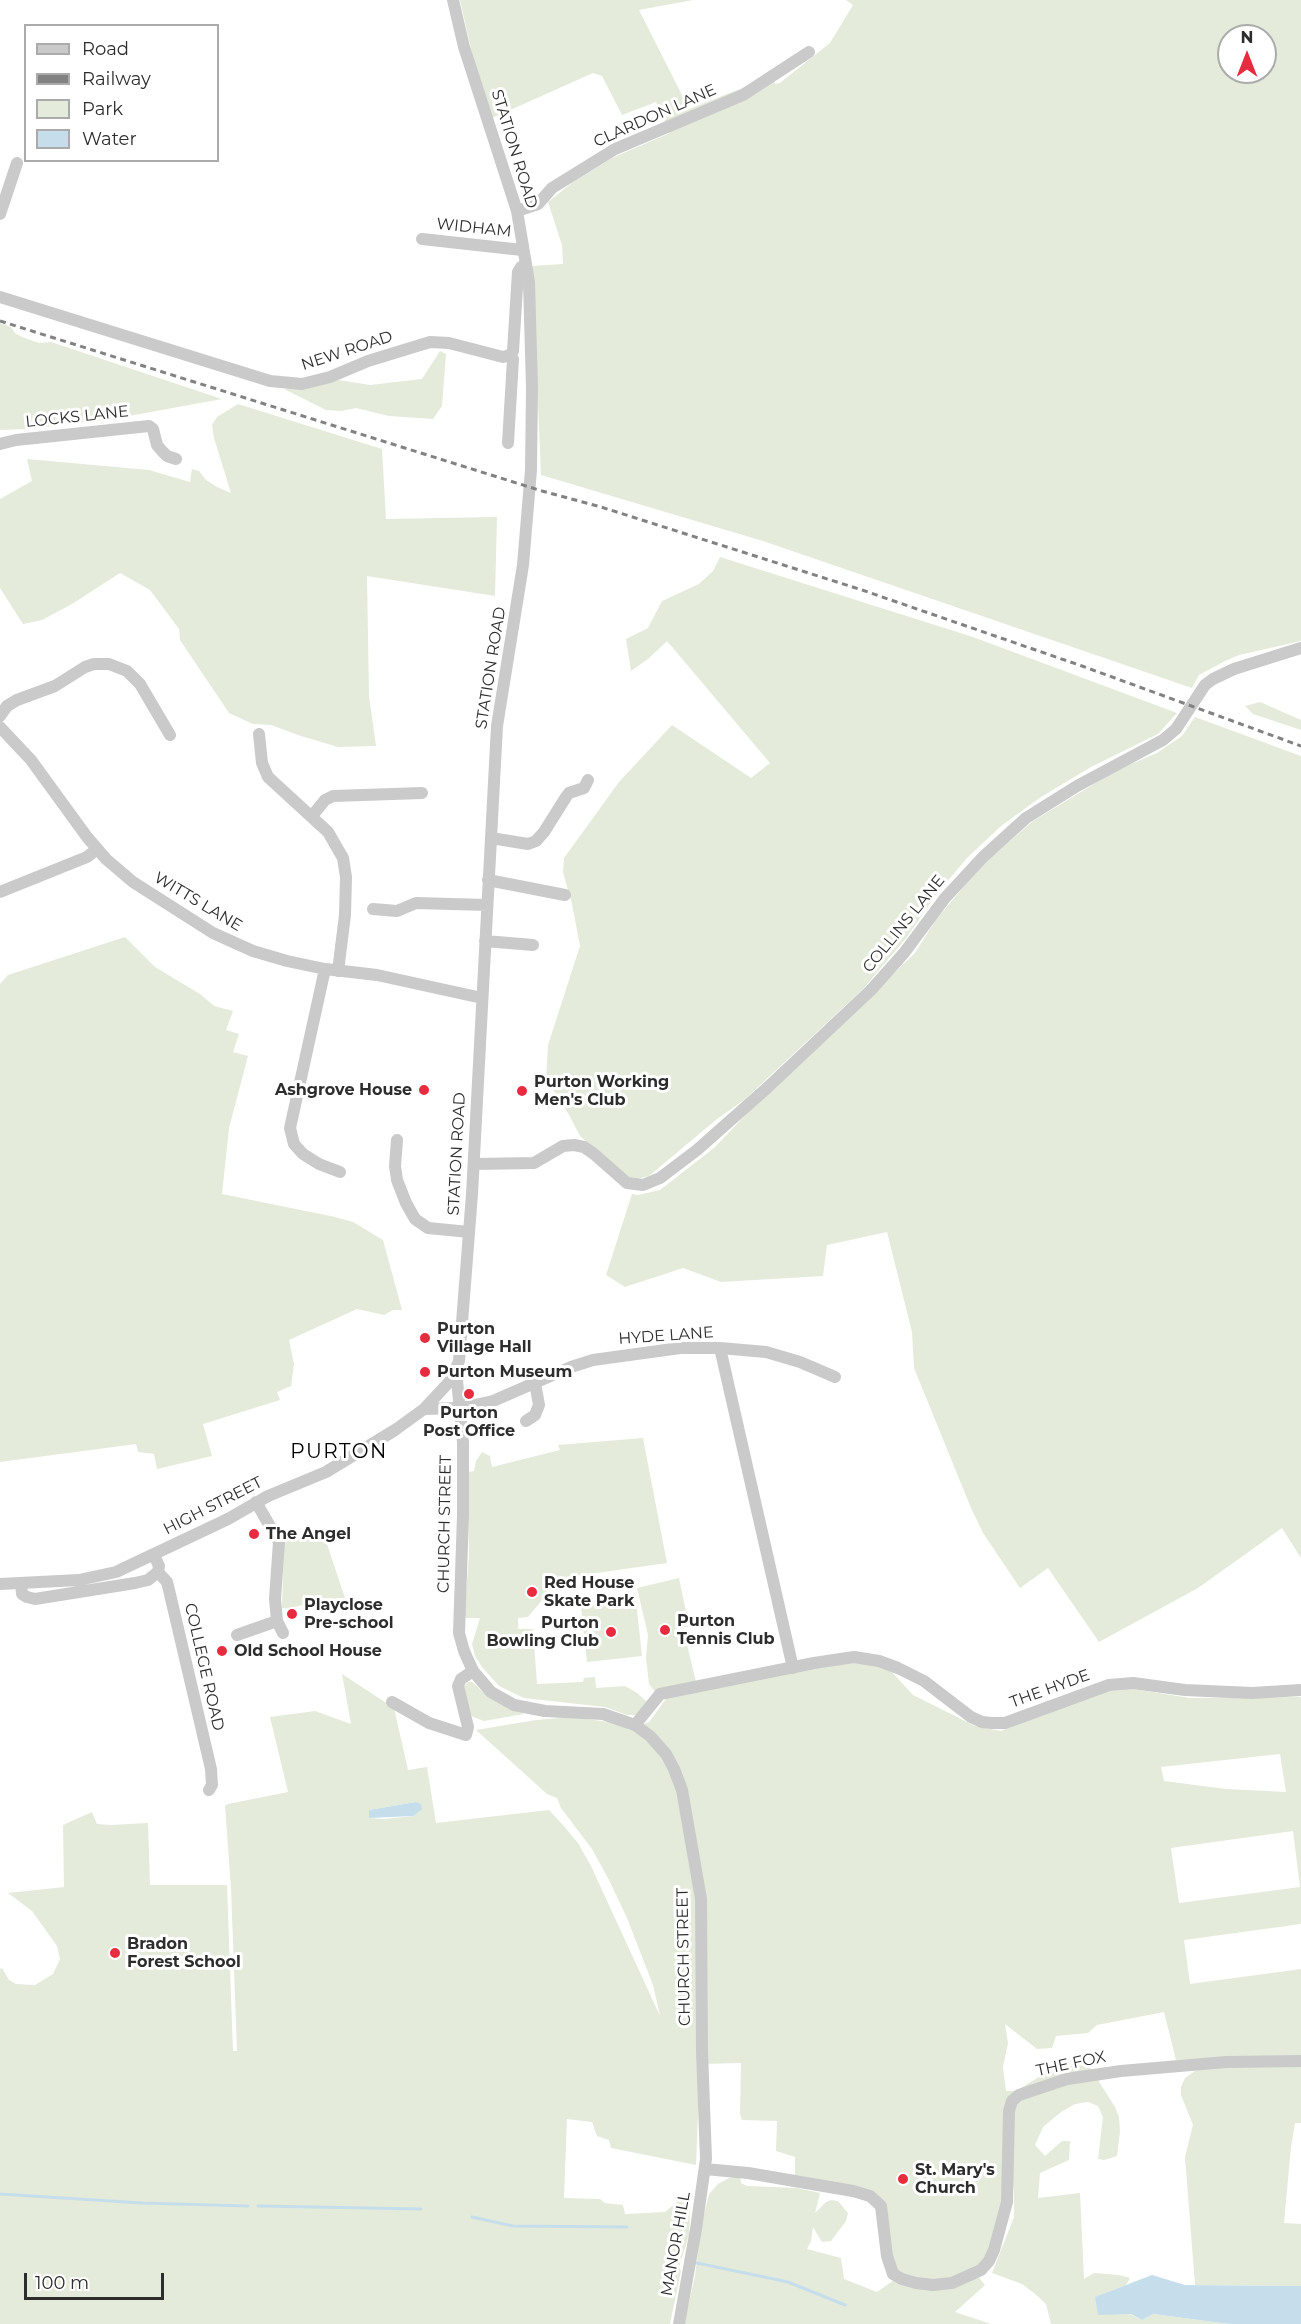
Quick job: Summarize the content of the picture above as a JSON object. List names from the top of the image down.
{
  "streets": {
    "street": [
      "CLARDON LANE",
      "STATION ROAD",
      "WIDHAM",
      "NEW ROAD",
      "LOCKS LANE",
      "WITTS LANE",
      "COLLINS LANE",
      "HYDE LANE",
      "HIGH STREET",
      "CHURCH STREET",
      "COLLEGE ROAD",
      "THE HYDE",
      "THE FOX",
      "MANOR HILL"
    ]
  },
  "crossings": [
    ["CLARDON LANE", "STATION ROAD"],
    ["STATION ROAD", "WIDHAM"],
    ["STATION ROAD", "WITTS LANE"],
    ["STATION ROAD", "COLLINS LANE"],
    ["STATION ROAD", "HIGH STREET"],
    ["HYDE LANE", "CHURCH STREET"],
    ["HIGH STREET", "CHURCH STREET"],
    ["HIGH STREET", "COLLEGE ROAD"],
    ["CHURCH STREET", "THE HYDE"],
    ["CHURCH STREET", "THE FOX"],
    ["CHURCH STREET", "MANOR HILL"],
    ["THE FOX", "MANOR HILL"]
  ],
  "districts": ["PURTON"],
  "places": [
    "Ashgrove House",
    "Purton Working Men's Club",
    "Purton Village Hall",
    "Purton Museum",
    "Purton Post Office",
    "The Angel",
    "Red House Skate Park",
    "Playclose Pre-school",
    "Purton Tennis Club",
    "Purton Bowling Club",
    "Old School House",
    "Bradon Forest School",
    "St. Mary's Church"
  ],
  "legend": [
    "Road",
    "Railway",
    "Park",
    "Water"
  ],
  "scale_bar": "100 m",
  "north": "top"
}
